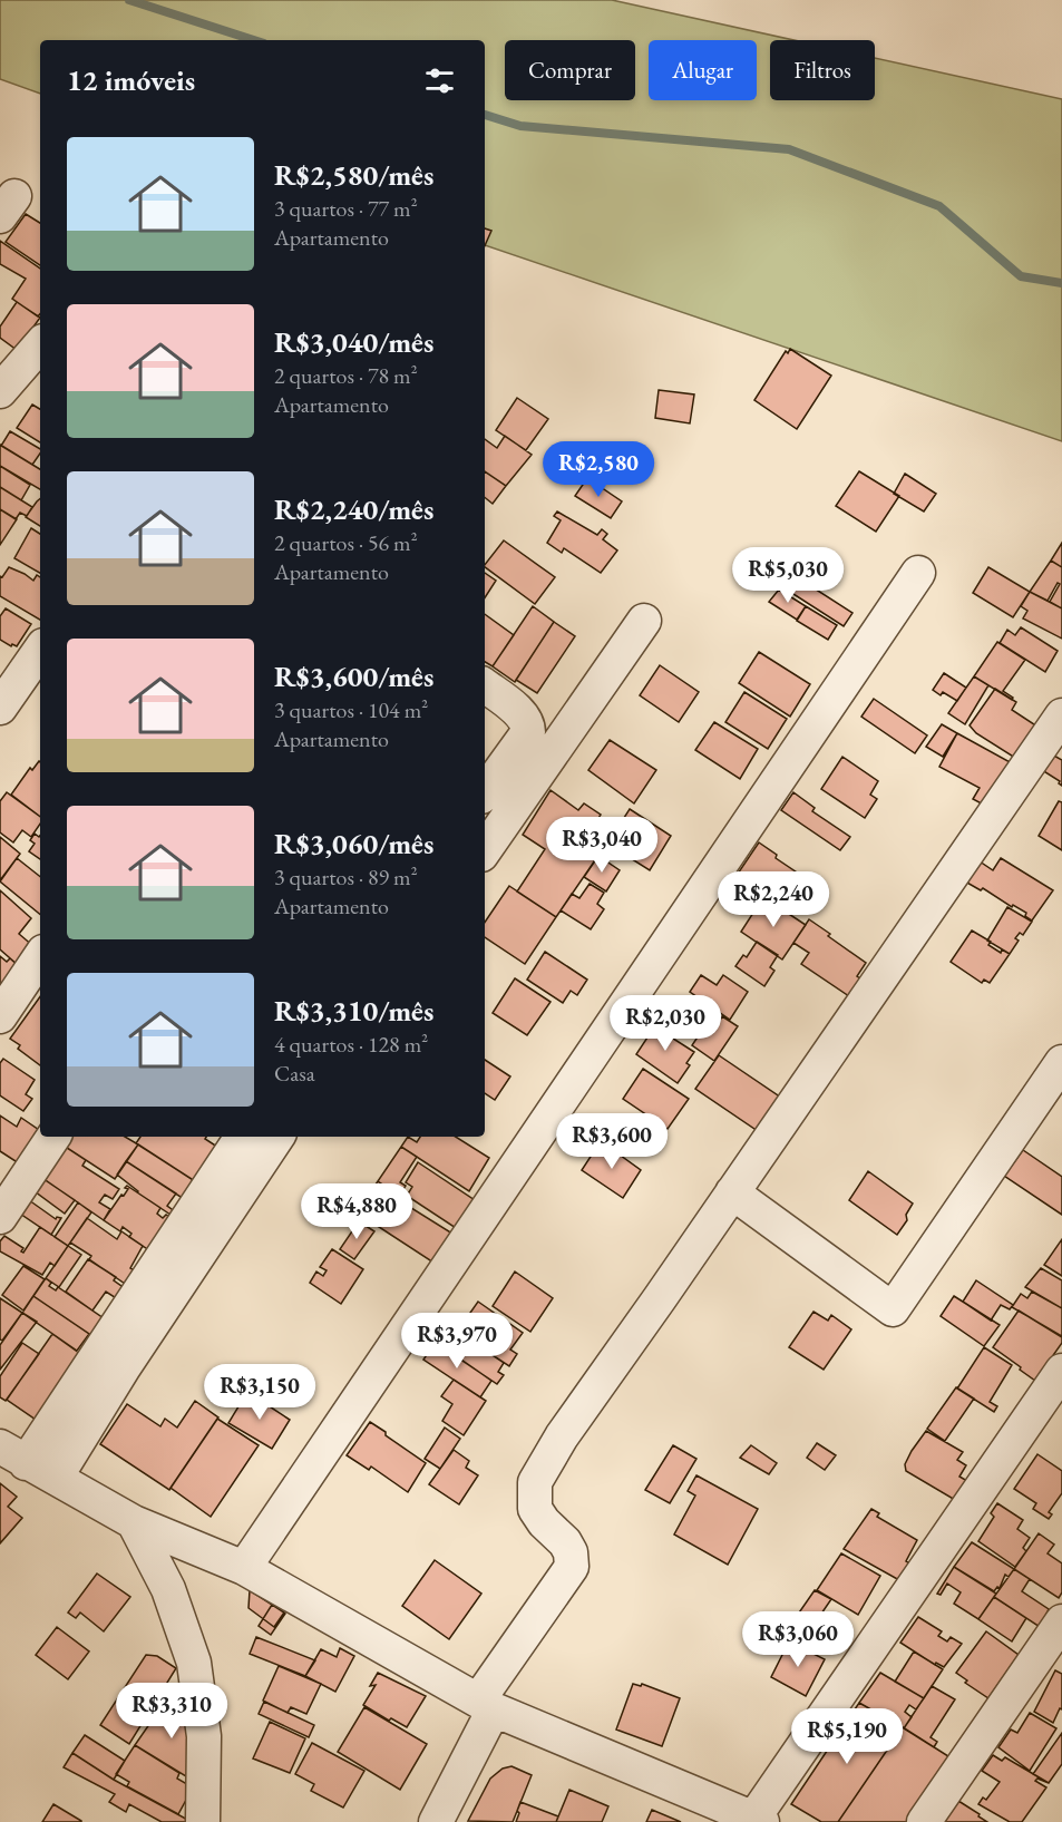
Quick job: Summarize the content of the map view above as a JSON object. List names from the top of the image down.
{
  "page": {
    "chip": ["Comprar", "Alugar", "Filtros"],
    "heading": "12 imóveis",
    "list": [
      {
        "name": "R$2,580/mês",
        "note": "3 quartos · 77 m² · Apartamento"
      },
      {
        "name": "R$3,040/mês",
        "note": "2 quartos · 78 m² · Apartamento"
      },
      {
        "name": "R$2,240/mês",
        "note": "2 quartos · 56 m² · Apartamento"
      },
      {
        "name": "R$3,600/mês",
        "note": "3 quartos · 104 m² · Apartamento"
      },
      {
        "name": "R$3,060/mês",
        "note": "3 quartos · 89 m² · Apartamento"
      },
      {
        "name": "R$3,310/mês",
        "note": "4 quartos · 128 m² · Casa"
      }
    ],
    "price": [
      "R$2,580",
      "R$5,030",
      "R$3,040",
      "R$2,240",
      "R$2,030",
      "R$3,600",
      "R$4,880",
      "R$3,970",
      "R$3,150",
      "R$3,060",
      "R$3,310",
      "R$5,190"
    ]
  }
}
